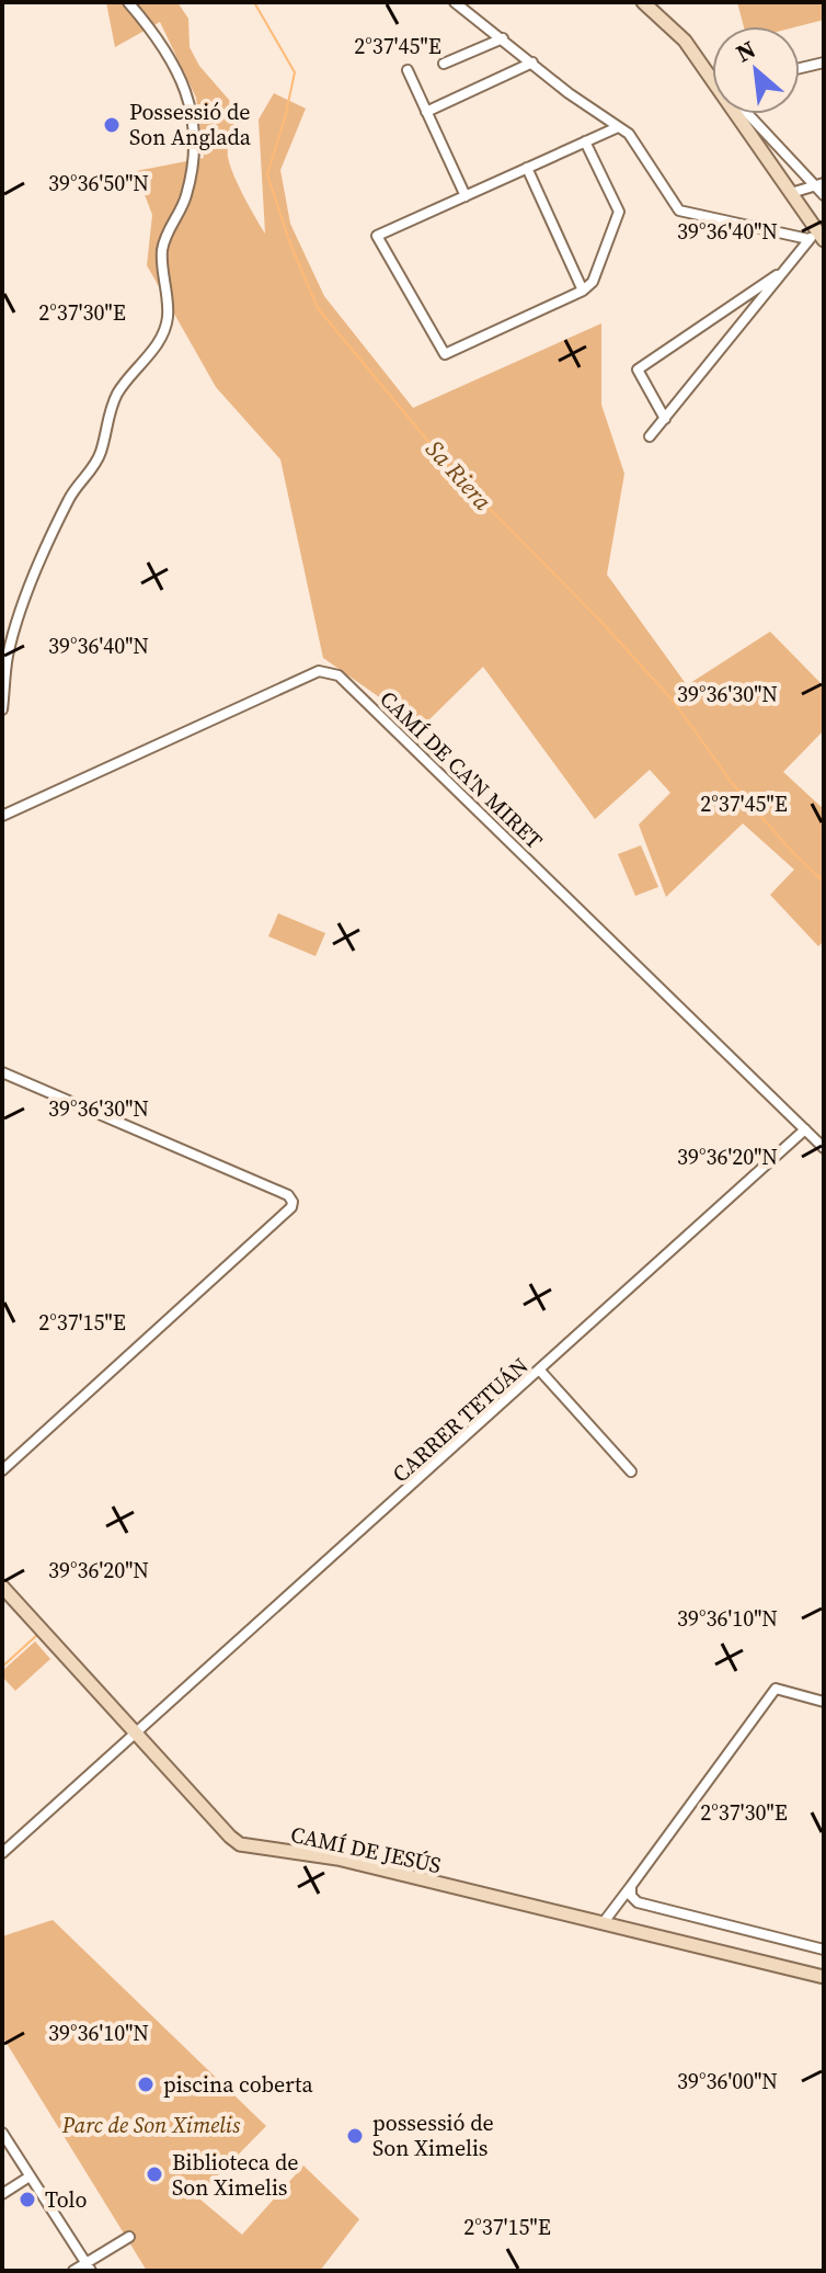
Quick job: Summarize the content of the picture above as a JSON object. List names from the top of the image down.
{
  "streets": {
    "street": ["CAMÍ DE CA'N MIRET", "CARRER TETUÁN", "CAMÍ DE JESÚS"]
  },
  "crossings": [
    ["CAMÍ DE CA'N MIRET", "CARRER TETUÁN"],
    ["CARRER TETUÁN", "CAMÍ DE JESÚS"]
  ],
  "water": ["Sa Riera"],
  "parks": ["Parc de Son Ximelis"],
  "places": [
    "Possessió de Son Anglada",
    "piscina coberta",
    "possessió de Son Ximelis",
    "Biblioteca de Son Ximelis",
    "Tolo"
  ],
  "north": "top left",
  "coordinates": [
    "2°37'45\"E",
    "39°36'50\"N",
    "39°36'40\"N",
    "2°37'30\"E",
    "39°36'30\"N",
    "39°36'20\"N",
    "2°37'15\"E",
    "39°36'10\"N",
    "39°36'00\"N"
  ]
}
